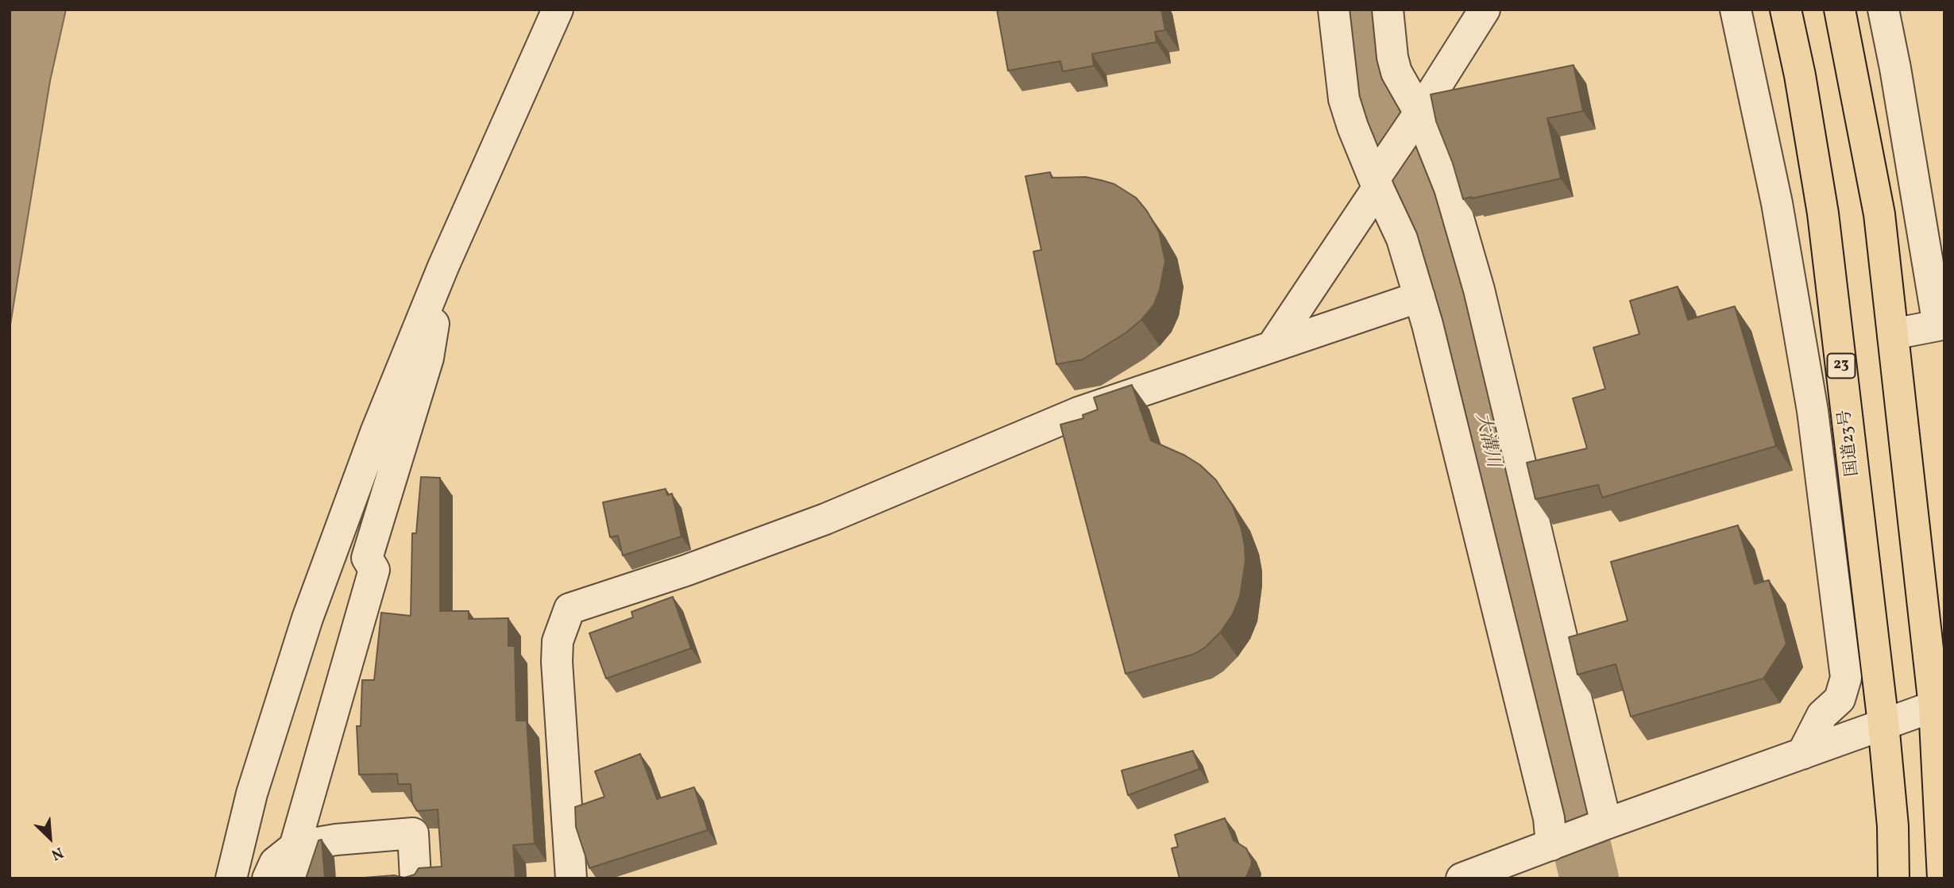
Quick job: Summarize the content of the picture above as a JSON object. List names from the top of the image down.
{
  "streets": {
    "highway": ["23", "国道23号"]
  },
  "water": ["大溝川"],
  "north": "bottom right"
}
